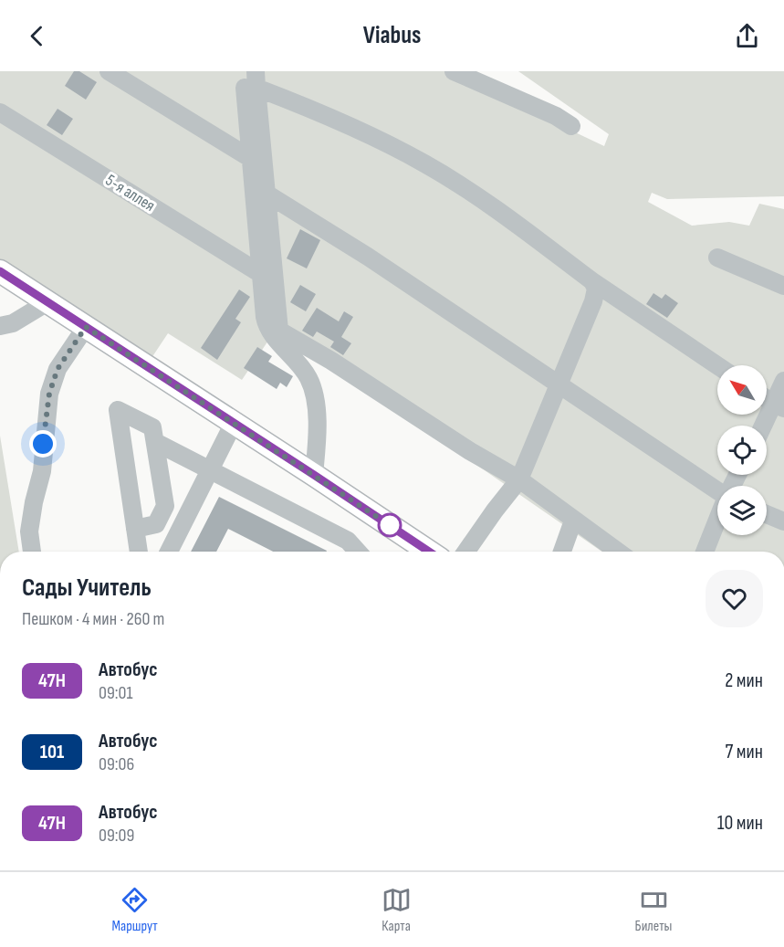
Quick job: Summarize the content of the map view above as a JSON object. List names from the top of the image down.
{
  "streets": {
    "street": ["5-я аллея"]
  },
  "lines": ["bus line 47Н"],
  "north": "top left",
  "page": {
    "header": "Viabus",
    "heading": ["Сады Учитель", "Пешком · 4 мин · 260 m"],
    "list": [
      {
        "mark": "47Н",
        "name": "Автобус",
        "note": "09:01",
        "value": "2 мин"
      },
      {
        "mark": "101",
        "name": "Автобус",
        "note": "09:06",
        "value": "7 мин"
      },
      {
        "mark": "47Н",
        "name": "Автобус",
        "note": "09:09",
        "value": "10 мин"
      }
    ],
    "tabs": ["Маршрут", "Карта", "Билеты"]
  }
}
